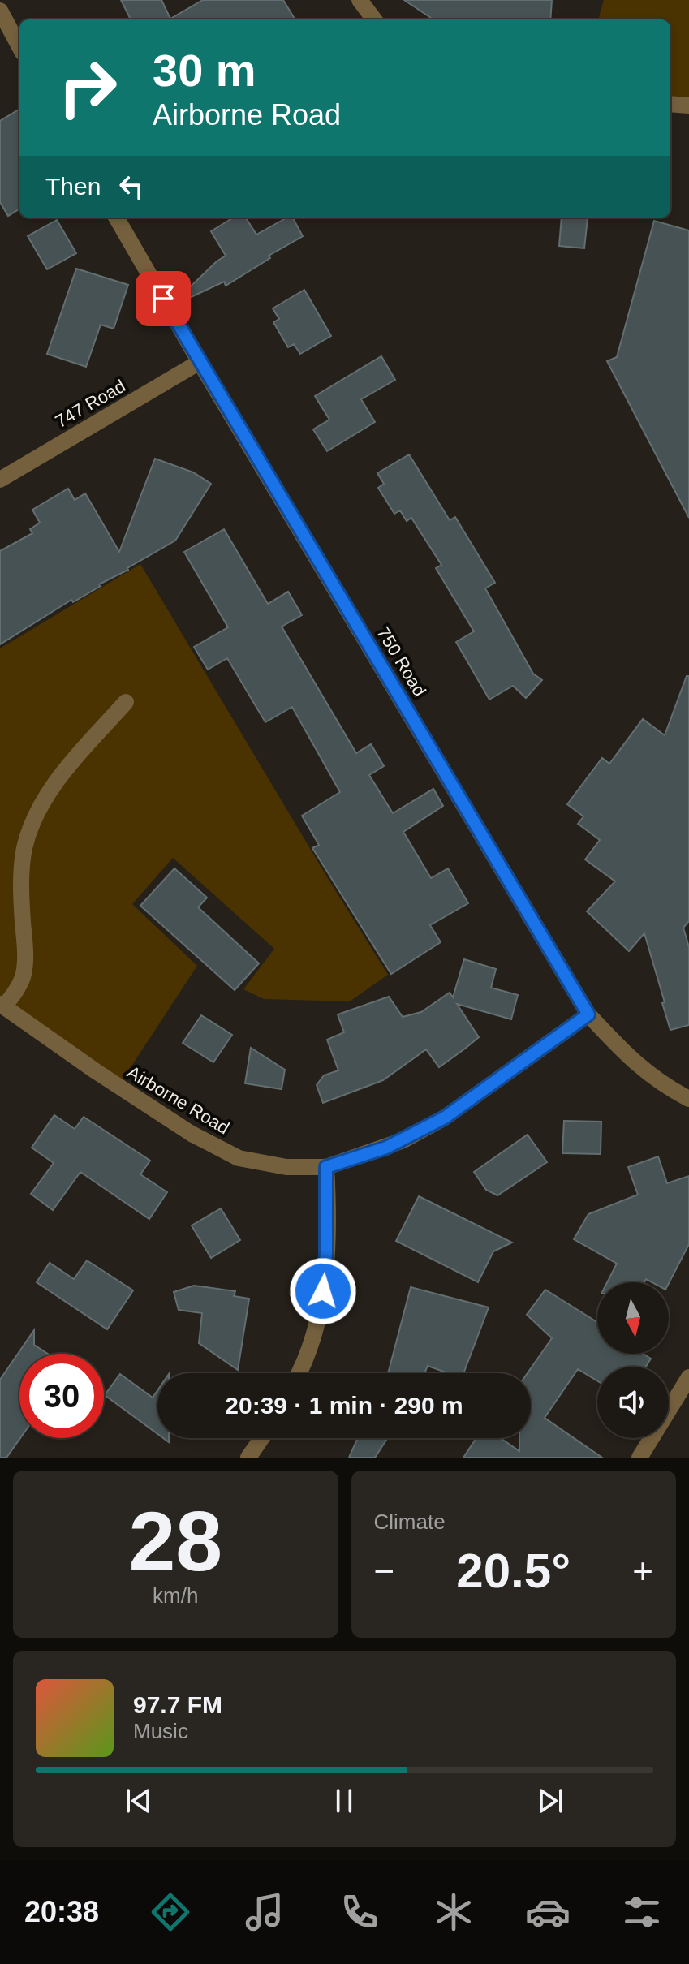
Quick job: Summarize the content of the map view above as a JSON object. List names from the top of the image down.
{
  "streets": {
    "street": ["747 Road", "750 Road", "Airborne Road"]
  },
  "crossings": [
    ["747 Road", "750 Road"],
    ["750 Road", "Airborne Road"]
  ],
  "north": "bottom",
  "page": {
    "turn": ["30 m", "Airborne Road"],
    "then": "Then",
    "limit": "30",
    "trip": "20:39 · 1 min · 290 m",
    "tile": [
      ["28", "km/h"],
      "Climate"
    ],
    "heat": ["−", "20.5°", "+"],
    "song": ["97.7 FM", "Music"],
    "tabs": "20:38"
  }
}
